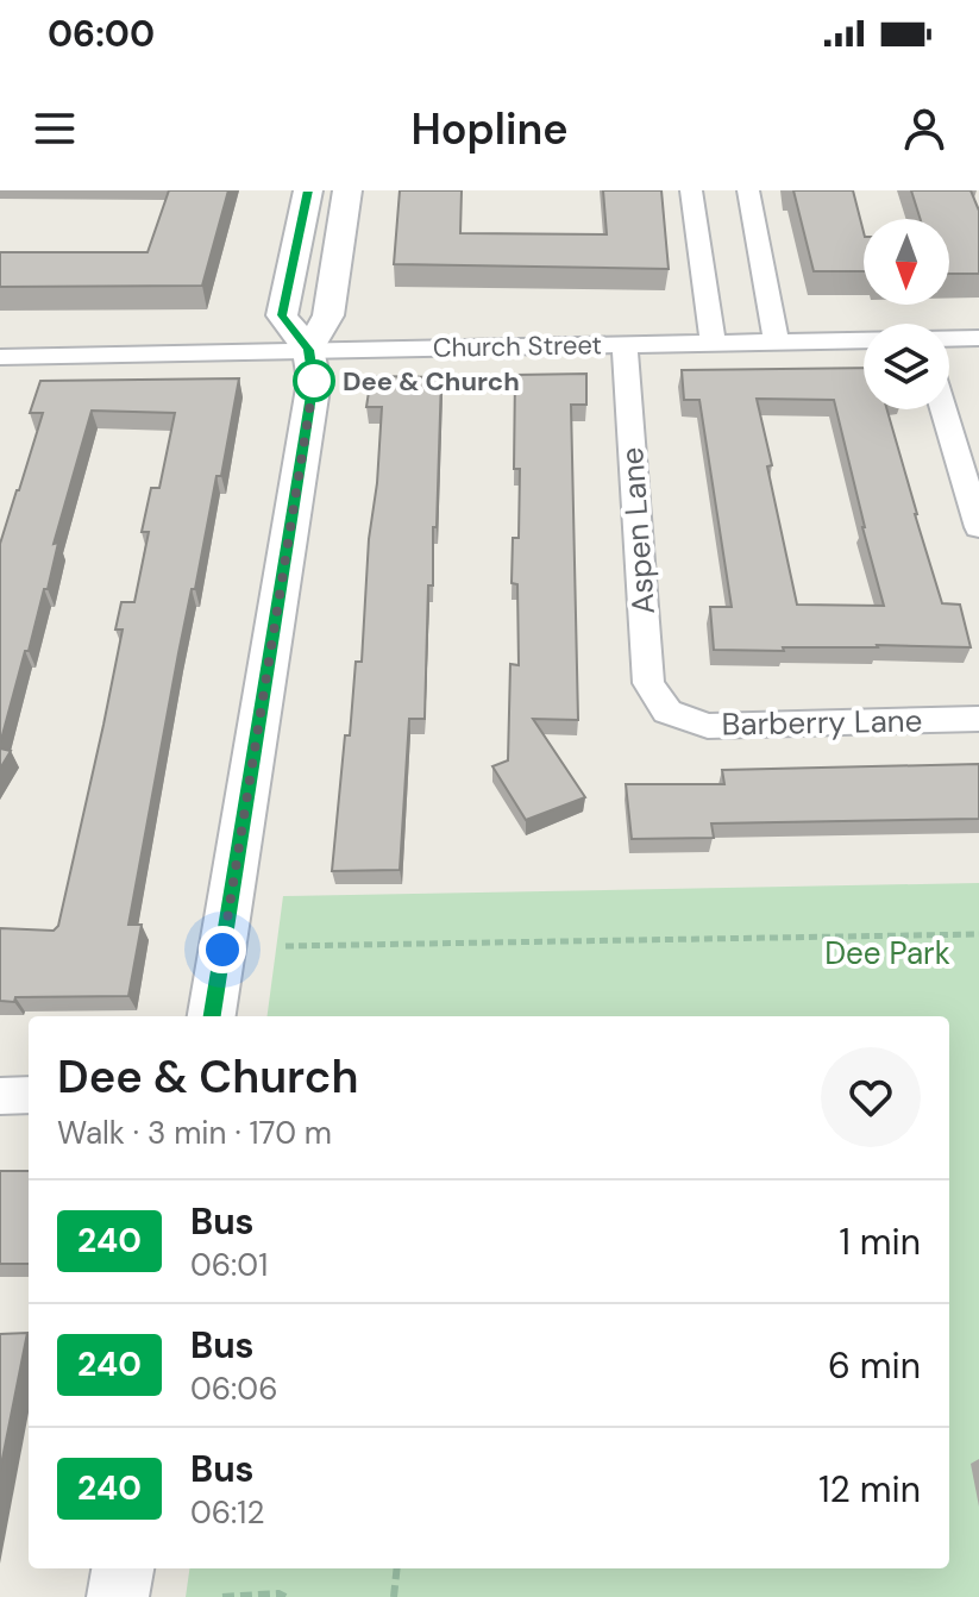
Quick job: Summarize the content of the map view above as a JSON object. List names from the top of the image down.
{
  "streets": {
    "street": ["Church Street", "Aspen Lane", "Barberry Lane"]
  },
  "crossings": [
    ["Church Street", "Aspen Lane"],
    ["Aspen Lane", "Barberry Lane"]
  ],
  "parks": ["Dee Park"],
  "places": ["Dee & Church"],
  "lines": ["bus line 240"],
  "north": "bottom",
  "page": {
    "status": "06:00",
    "header": "Hopline",
    "heading": ["Dee & Church", "Walk · 3 min · 170 m"],
    "list": [
      {
        "mark": "240",
        "name": "Bus",
        "note": "06:01",
        "value": "1 min"
      },
      {
        "mark": "240",
        "name": "Bus",
        "note": "06:06",
        "value": "6 min"
      },
      {
        "mark": "240",
        "name": "Bus",
        "note": "06:12",
        "value": "12 min"
      }
    ]
  }
}
